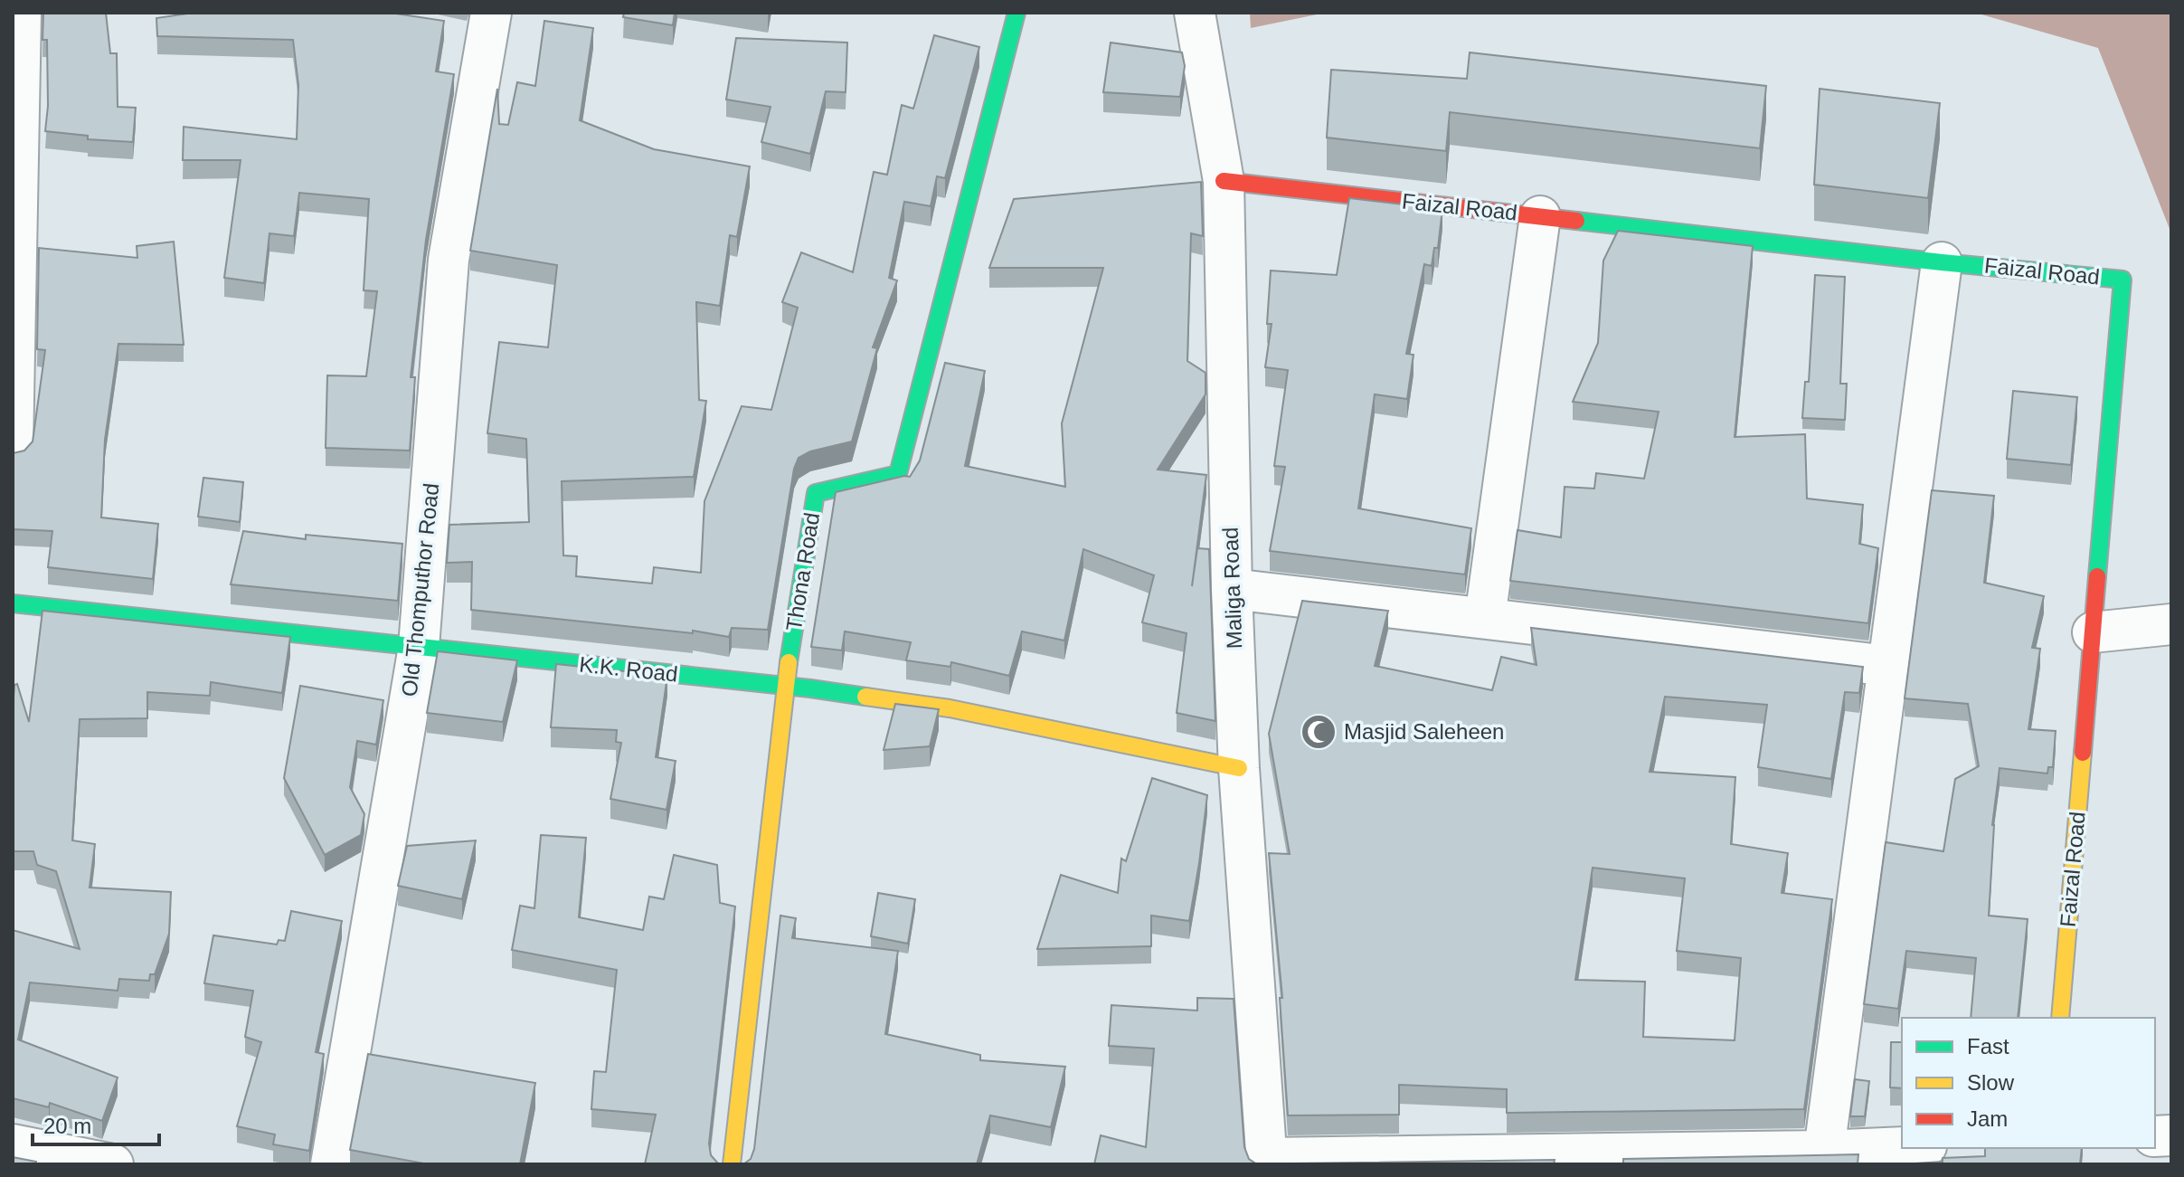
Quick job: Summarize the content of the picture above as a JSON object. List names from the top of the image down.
{
  "streets": {
    "street": [
      "Faizal Road",
      "Thona Road",
      "Maliga Road",
      "Old Thomputhor Road",
      "K.K. Road"
    ]
  },
  "crossings": [
    ["Faizal Road", "Maliga Road"],
    ["Thona Road", "K.K. Road"],
    ["Maliga Road", "K.K. Road"],
    ["Old Thomputhor Road", "K.K. Road"]
  ],
  "places": {
    "mosque": ["Masjid Saleheen"]
  },
  "legend": ["Fast", "Slow", "Jam"],
  "scale_bar": "20 m"
}
